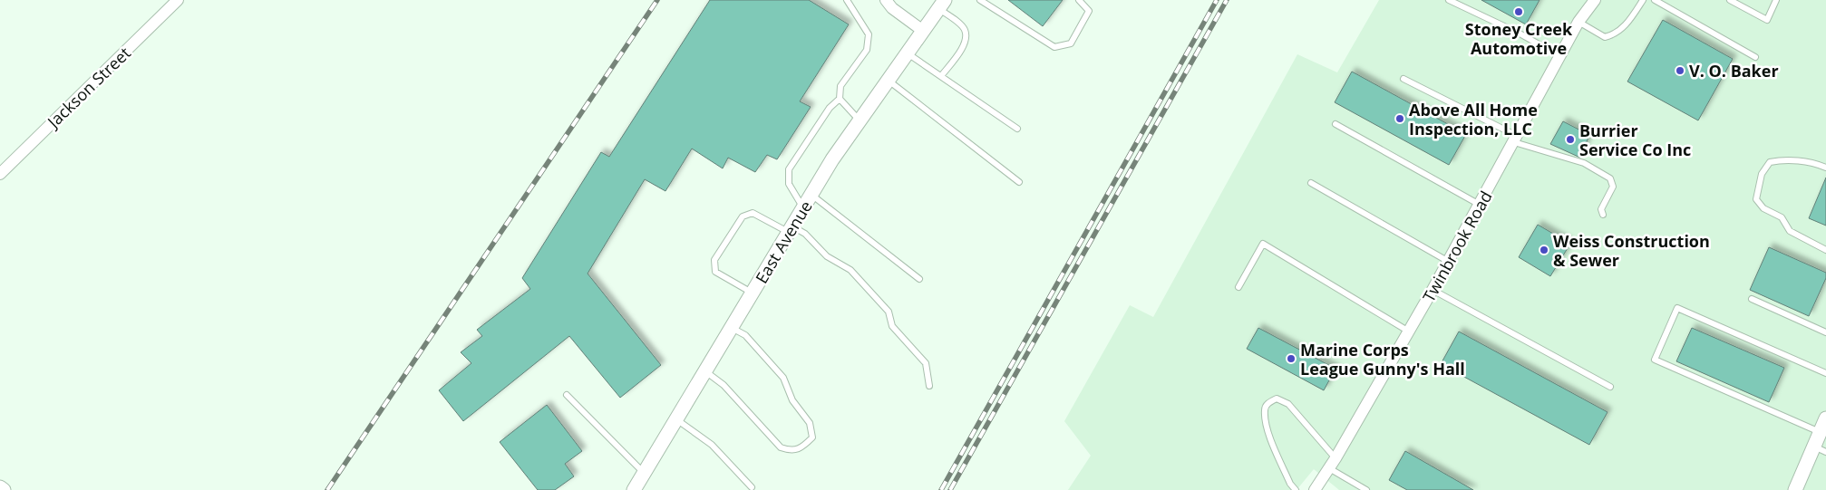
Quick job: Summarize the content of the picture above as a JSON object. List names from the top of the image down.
{
  "streets": {
    "street": ["Jackson Street", "East Avenue", "Twinbrook Road"]
  },
  "places": [
    "Stoney Creek Automotive",
    "V. O. Baker",
    "Above All Home Inspection, LLC",
    "Burrier Service Co Inc",
    "Weiss Construction & Sewer",
    "Marine Corps League Gunny's Hall"
  ]
}
